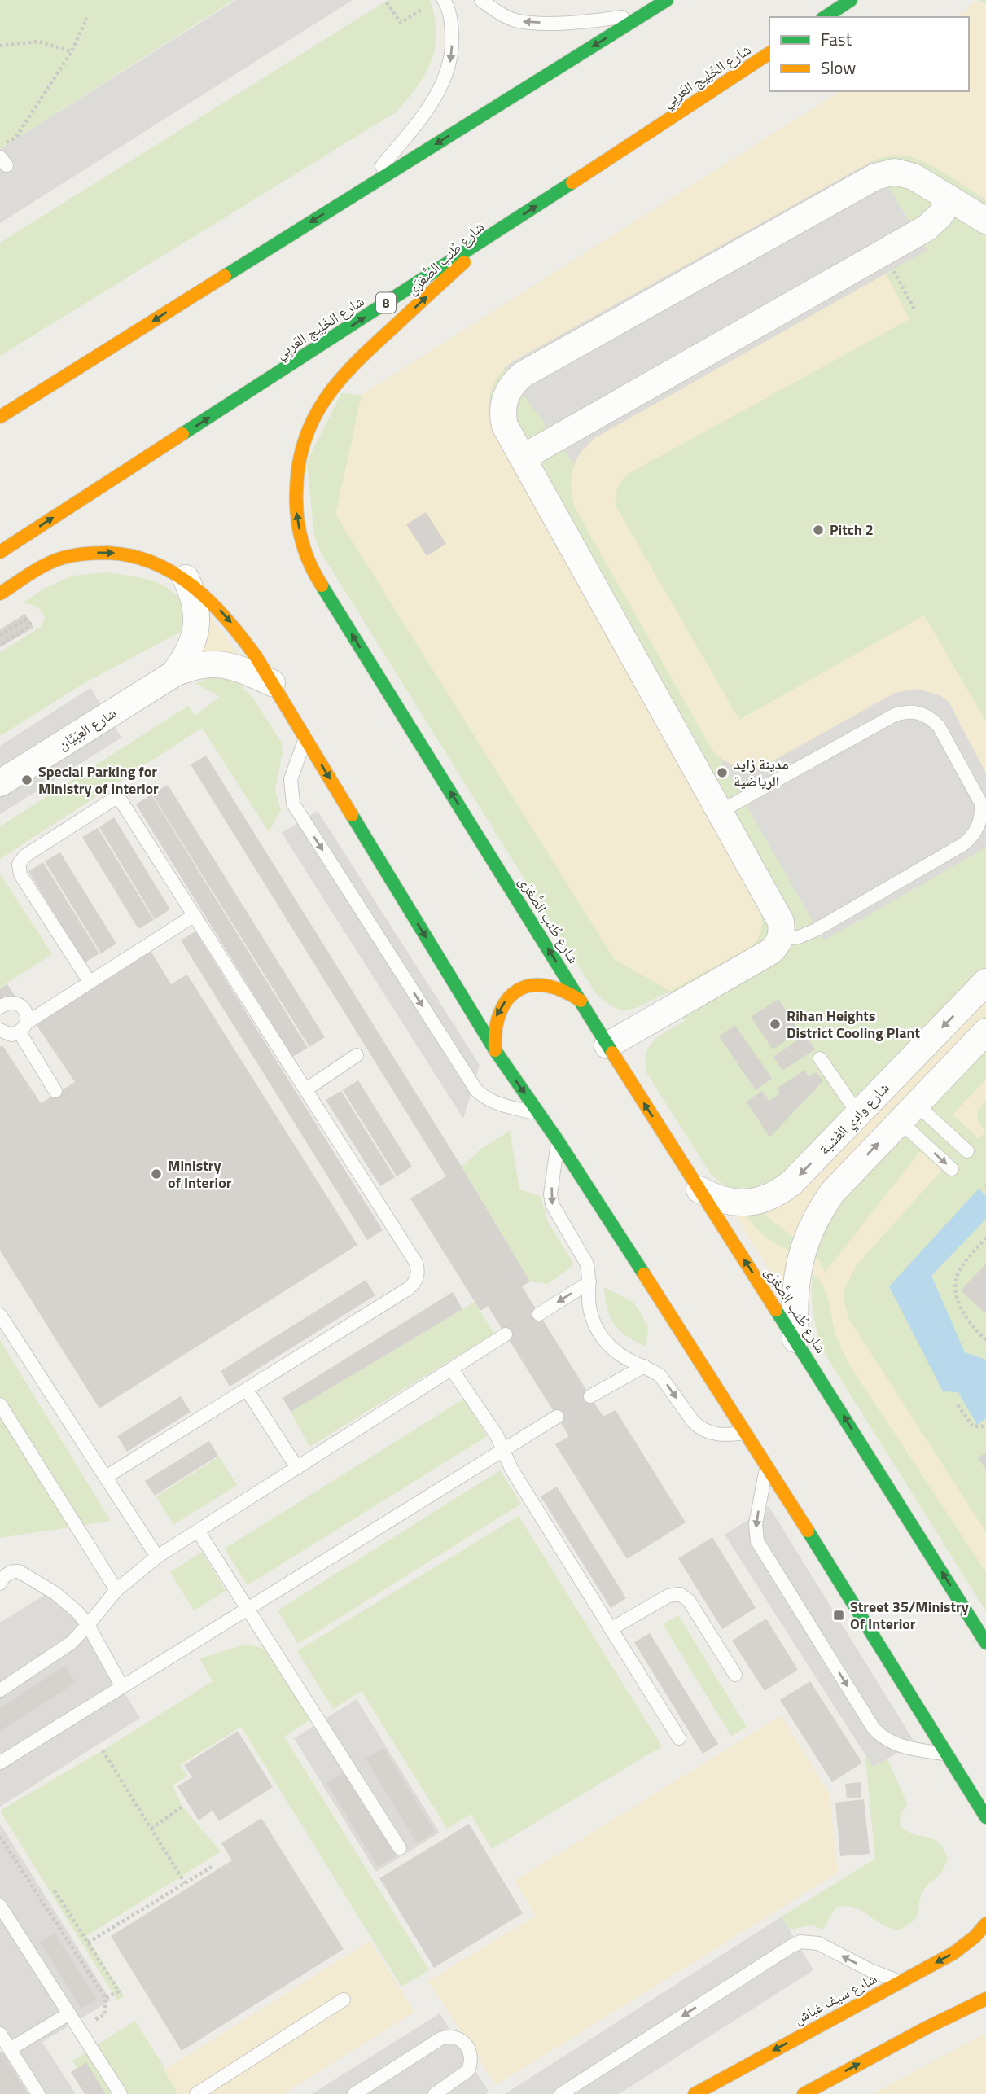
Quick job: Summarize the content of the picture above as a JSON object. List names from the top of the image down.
{
  "streets": {
    "main road": [
      "شارع الخَلِيج العَربِي",
      "شارع طُنب الصُّغرَى",
      "8",
      "شارع سيف غباش"
    ],
    "street": ["شارع العِبَيَّان", "شارع وادِي الغَشبة"]
  },
  "crossings": [
    ["شارع الخَلِيج العَربِي", "شارع طُنب الصُّغرَى"],
    ["شارع طُنب الصُّغرَى", "شارع وادِي الغَشبة"]
  ],
  "places": {
    "other": [
      "Pitch 2",
      "مدينة زايد الرياضية",
      "Special Parking for Ministry of Interior",
      "Rihan Heights District Cooling Plant",
      "Ministry of Interior"
    ],
    "transit": ["Street 35/Ministry Of Interior"]
  },
  "legend": ["Fast", "Slow"]
}
